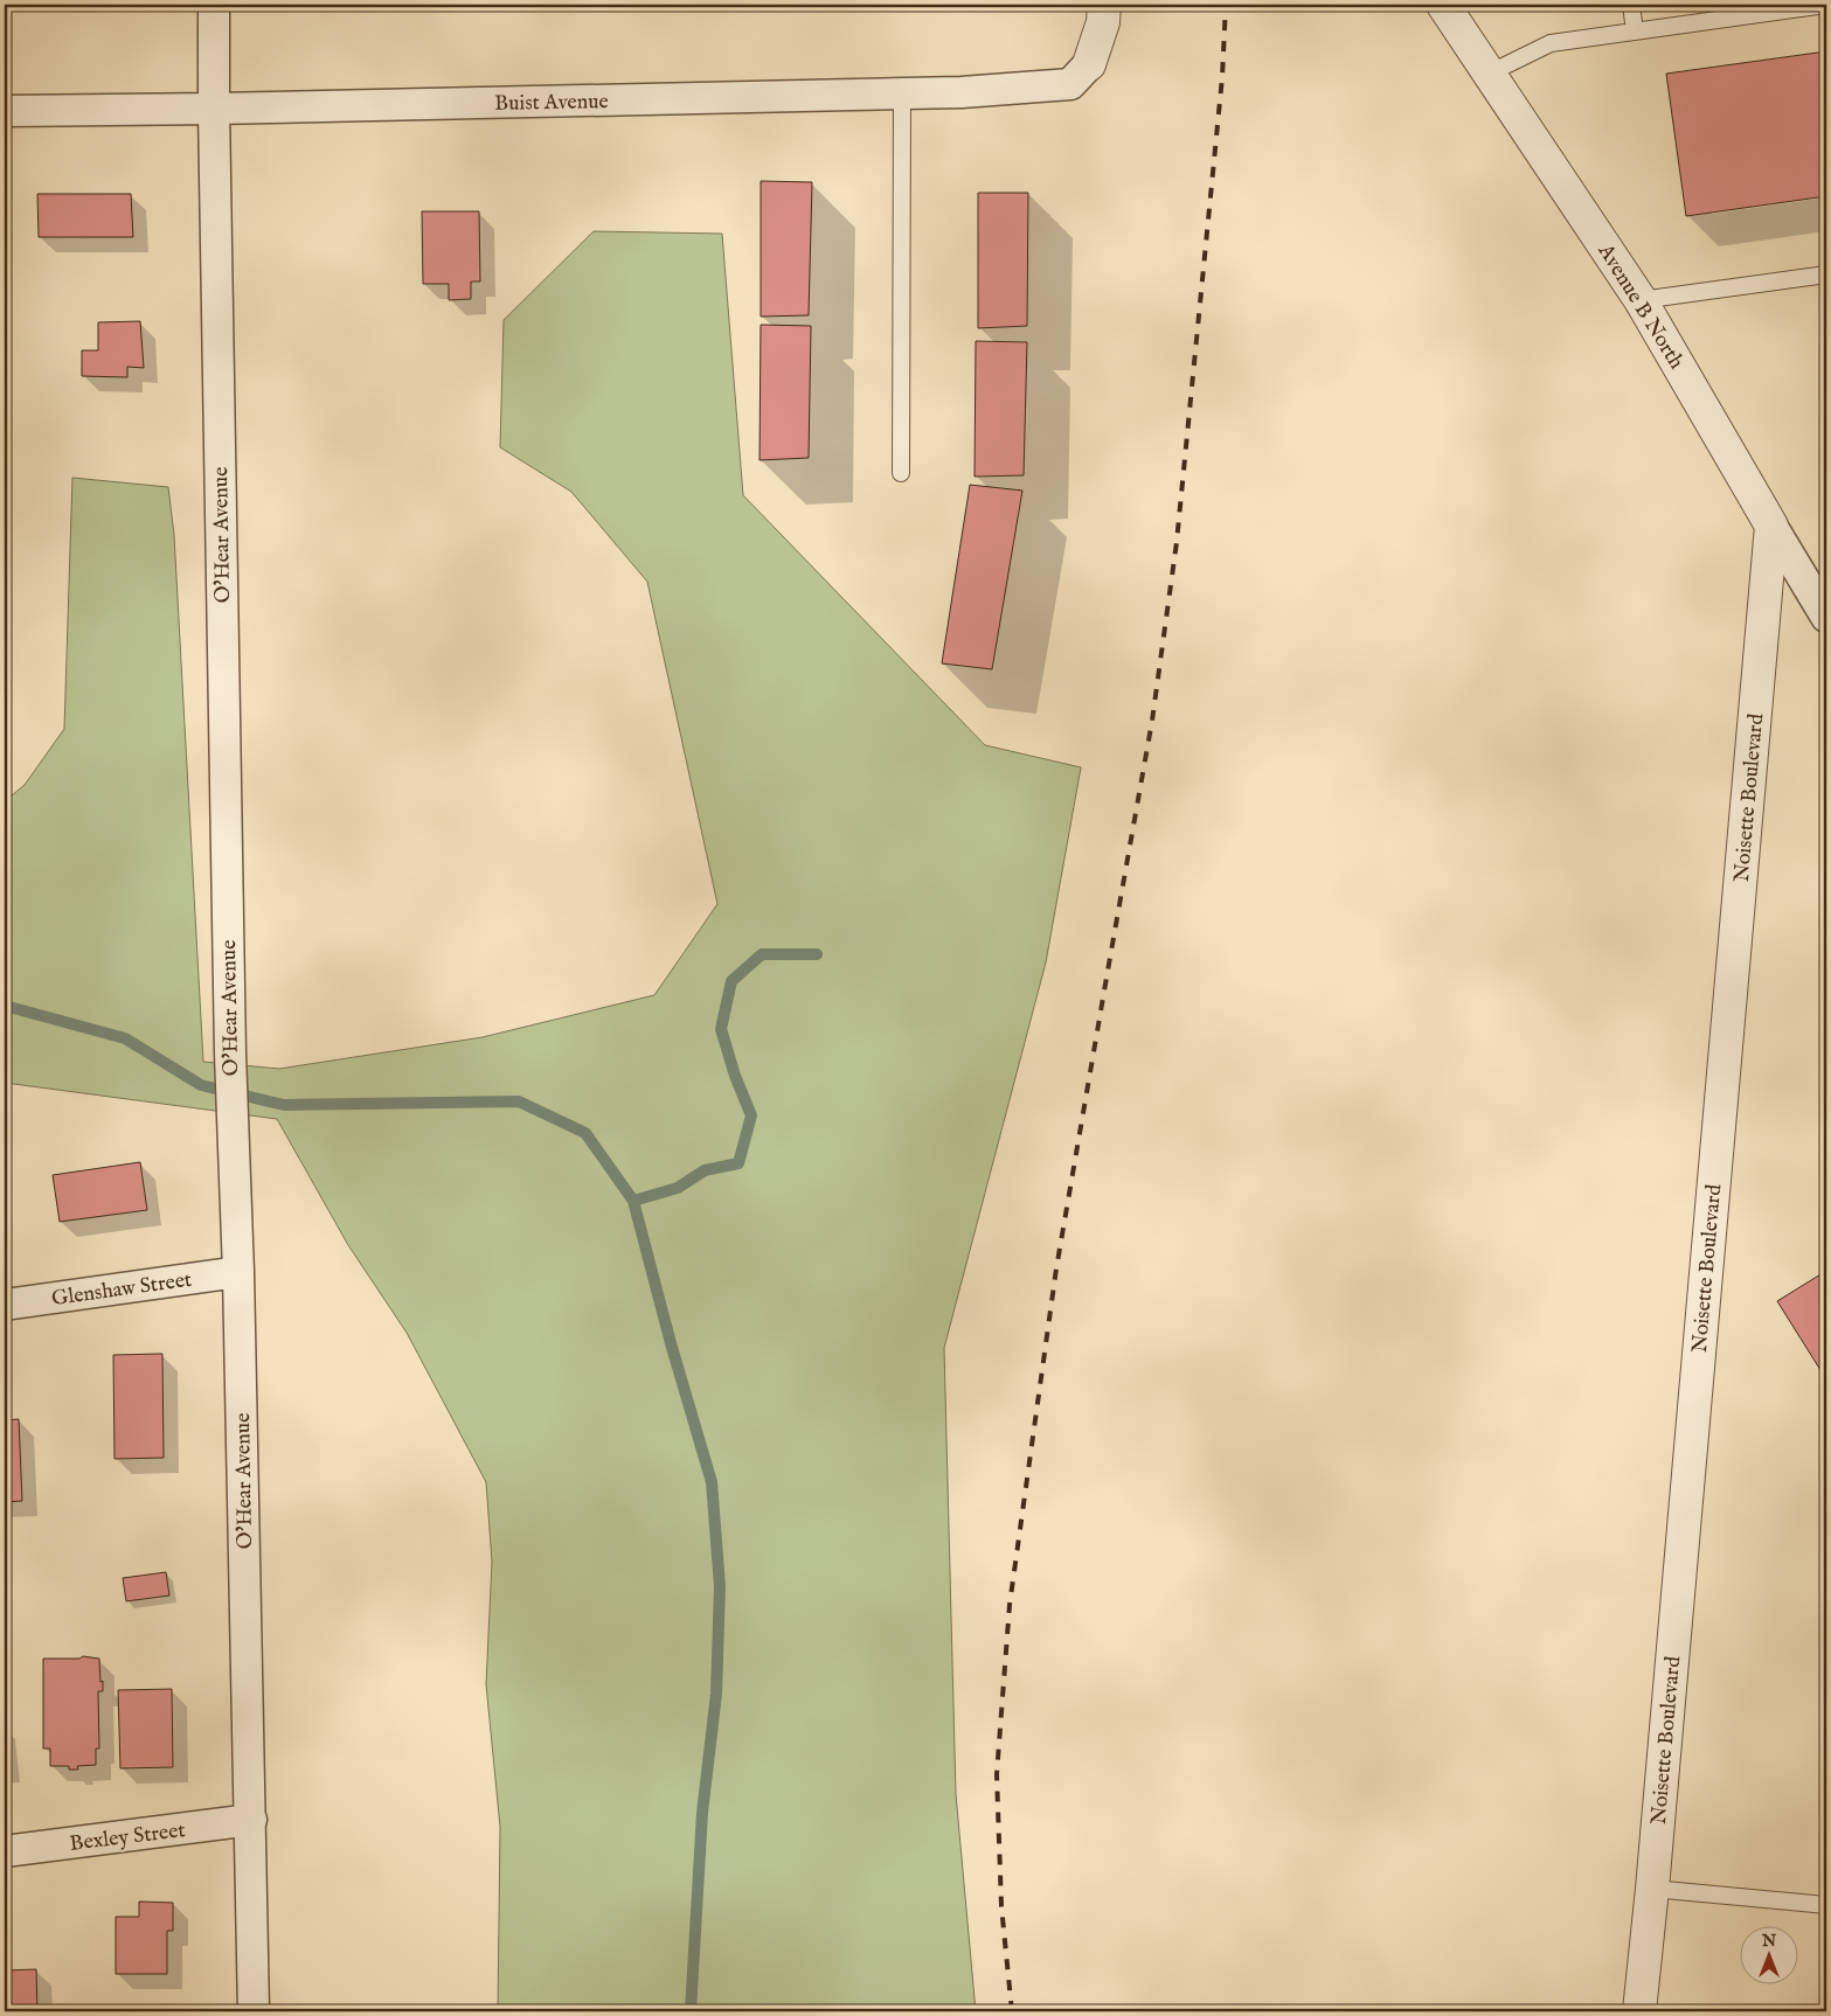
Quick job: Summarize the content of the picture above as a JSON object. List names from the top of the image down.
{
  "streets": {
    "street": [
      "Buist Avenue",
      "Avenue B North",
      "O'Hear Avenue",
      "Noisette Boulevard",
      "Glenshaw Street",
      "Bexley Street"
    ]
  },
  "crossings": [
    ["Buist Avenue", "O'Hear Avenue"],
    ["Avenue B North", "Noisette Boulevard"],
    ["O'Hear Avenue", "Glenshaw Street"],
    ["O'Hear Avenue", "Bexley Street"]
  ],
  "north": "top"
}
